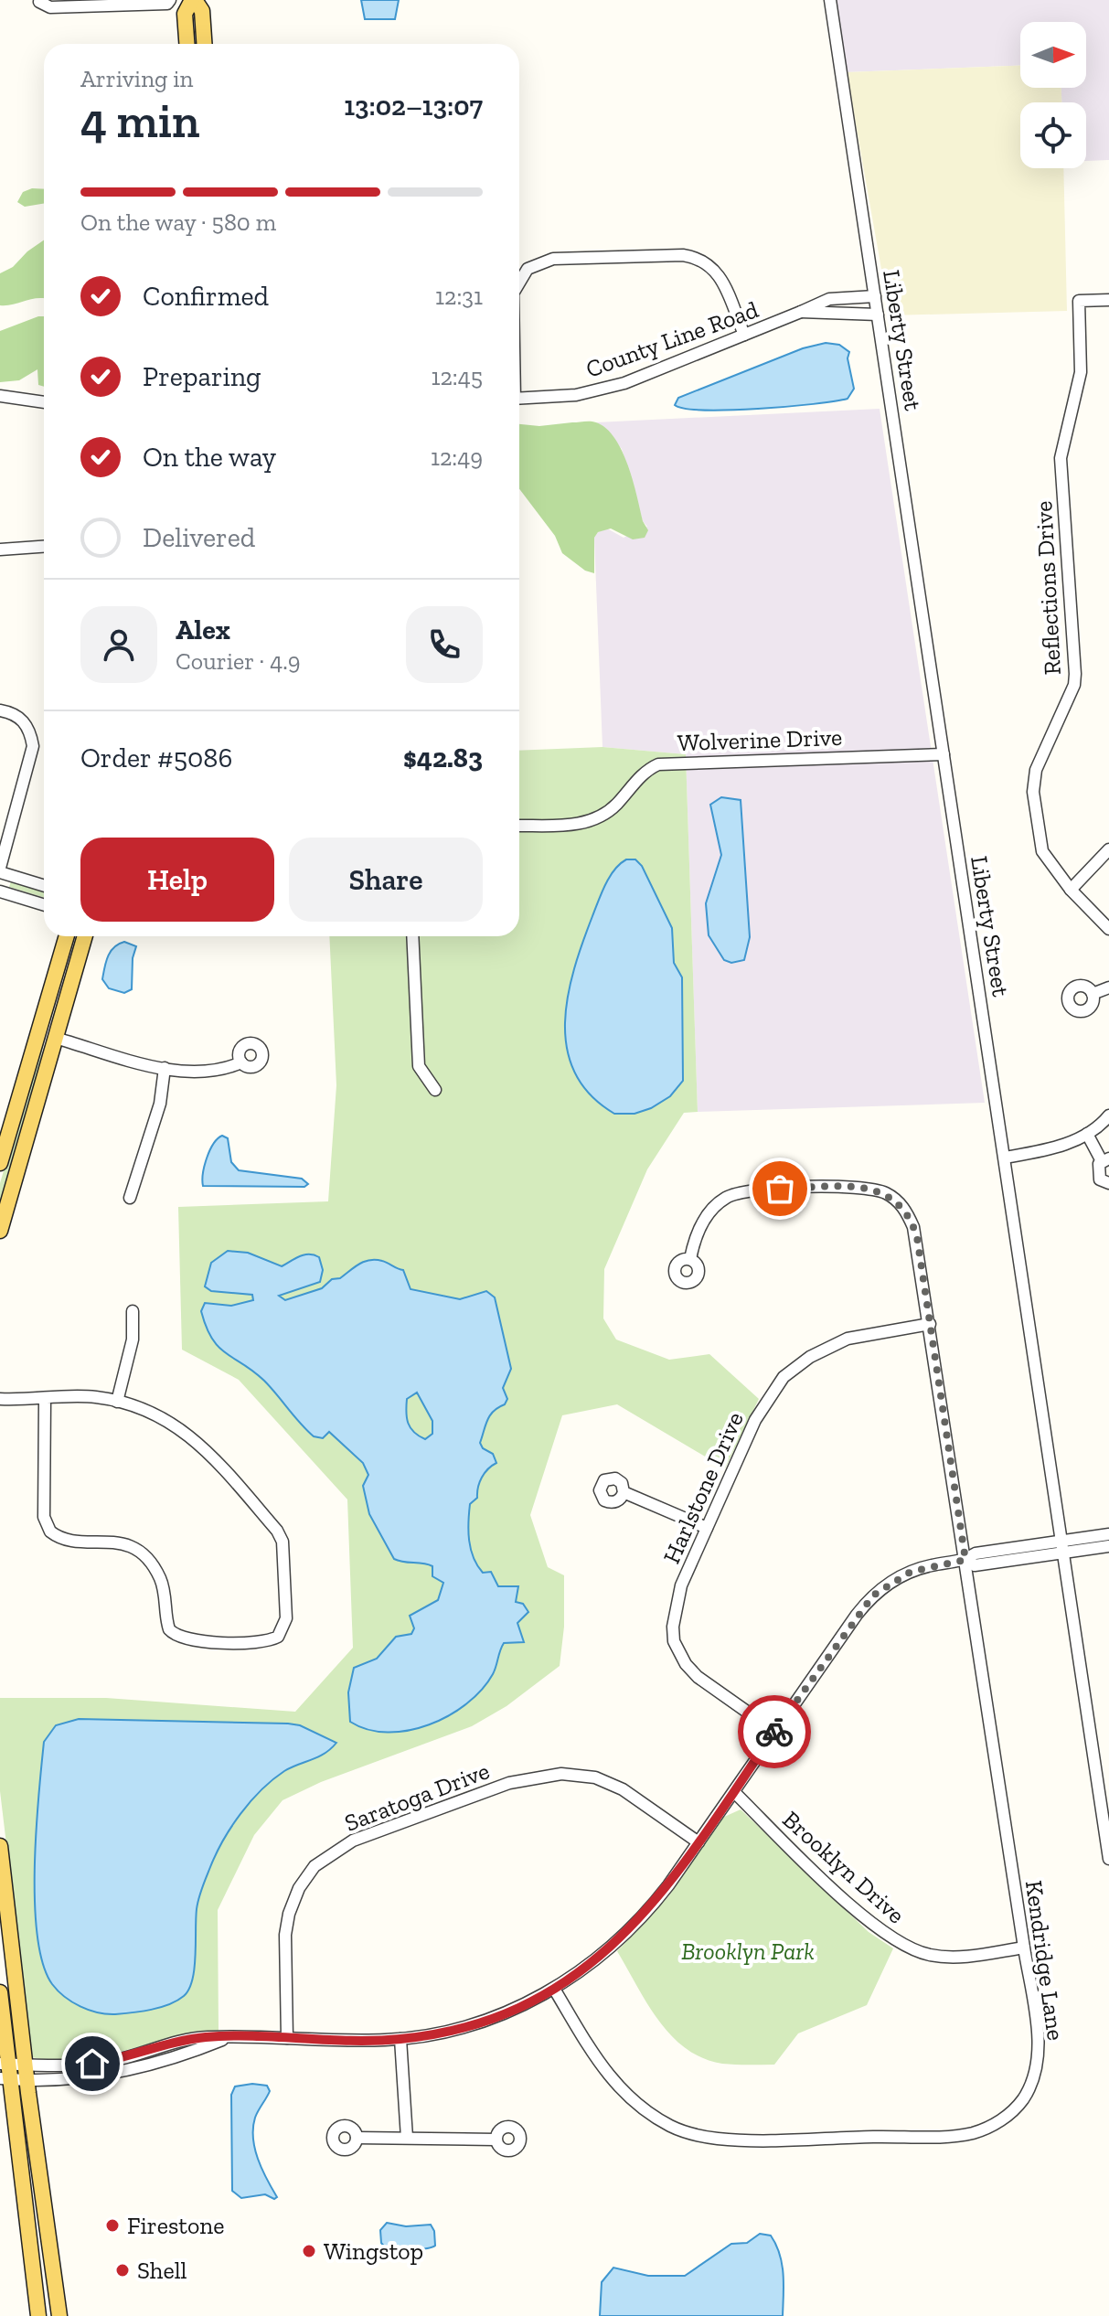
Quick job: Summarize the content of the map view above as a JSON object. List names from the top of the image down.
{
  "streets": {
    "street": [
      "County Line Road",
      "Liberty Street",
      "Reflections Drive",
      "Wolverine Drive",
      "Harlstone Drive",
      "Saratoga Drive",
      "Brooklyn Drive",
      "Kendridge Lane"
    ]
  },
  "crossings": [
    ["County Line Road", "Liberty Street"],
    ["Liberty Street", "Wolverine Drive"],
    ["Harlstone Drive", "Kendridge Lane"],
    ["Brooklyn Drive", "Kendridge Lane"]
  ],
  "parks": ["Brooklyn Park"],
  "places": ["Firestone", "Wingstop", "Shell"],
  "north": "right",
  "page": {
    "heading": ["4 min", "Arriving in", "13:02–13:07"],
    "panel": [
      "Alex",
      "Courier · 4.9",
      "Order #5086",
      "$42.83"
    ],
    "bar": "On the way · 580 m",
    "list": [
      ["Confirmed", "12:31"],
      ["Preparing", "12:45"],
      ["On the way", "12:49"],
      "Delivered"
    ],
    "buttons": ["Help", "Share"]
  }
}
